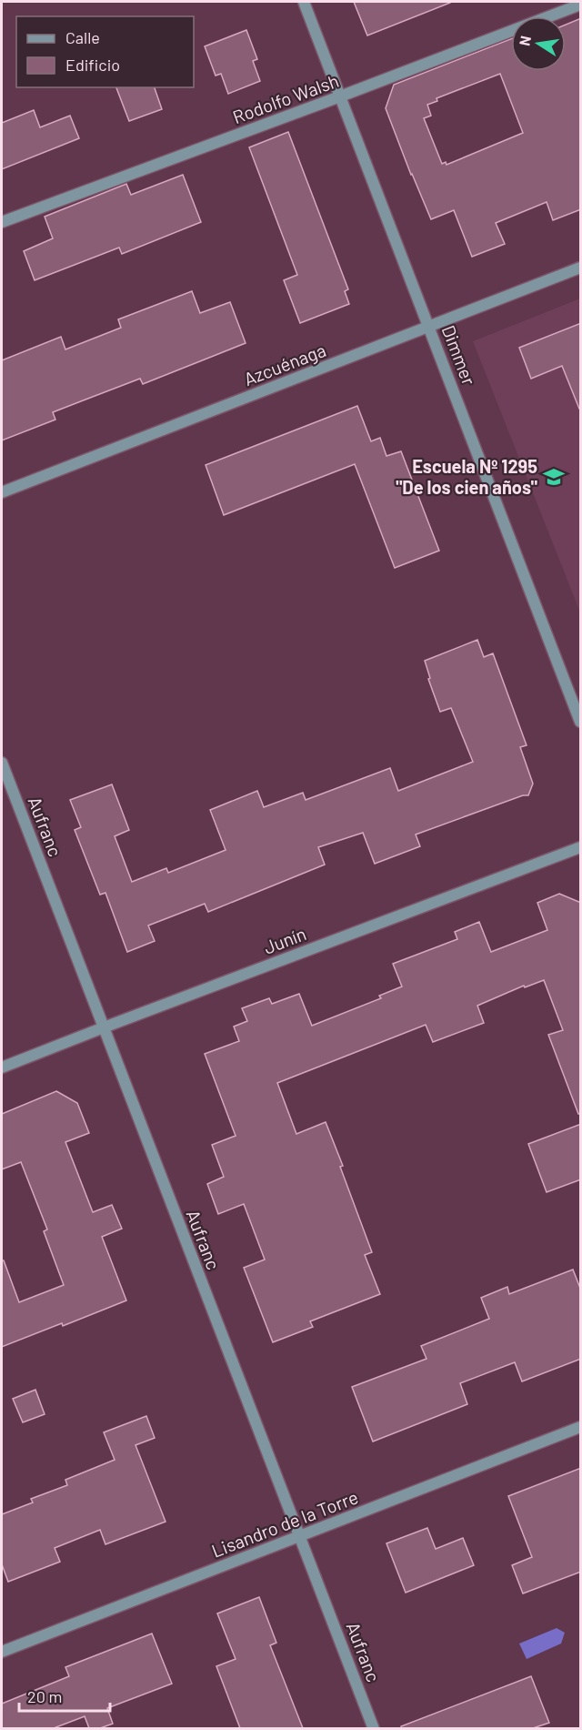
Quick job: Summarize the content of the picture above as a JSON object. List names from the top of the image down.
{
  "streets": {
    "street": [
      "Rodolfo Walsh",
      "Dimmer",
      "Azcuénaga",
      "Aufranc",
      "Junín",
      "Lisandro de la Torre"
    ]
  },
  "crossings": [
    ["Rodolfo Walsh", "Dimmer"],
    ["Dimmer", "Azcuénaga"],
    ["Aufranc", "Junín"],
    ["Aufranc", "Lisandro de la Torre"]
  ],
  "places": {
    "school or university": ["Escuela Nº 1295 \"De los cien años\""]
  },
  "legend": ["Calle", "Edificio"],
  "scale_bar": "20 m",
  "north": "left"
}
